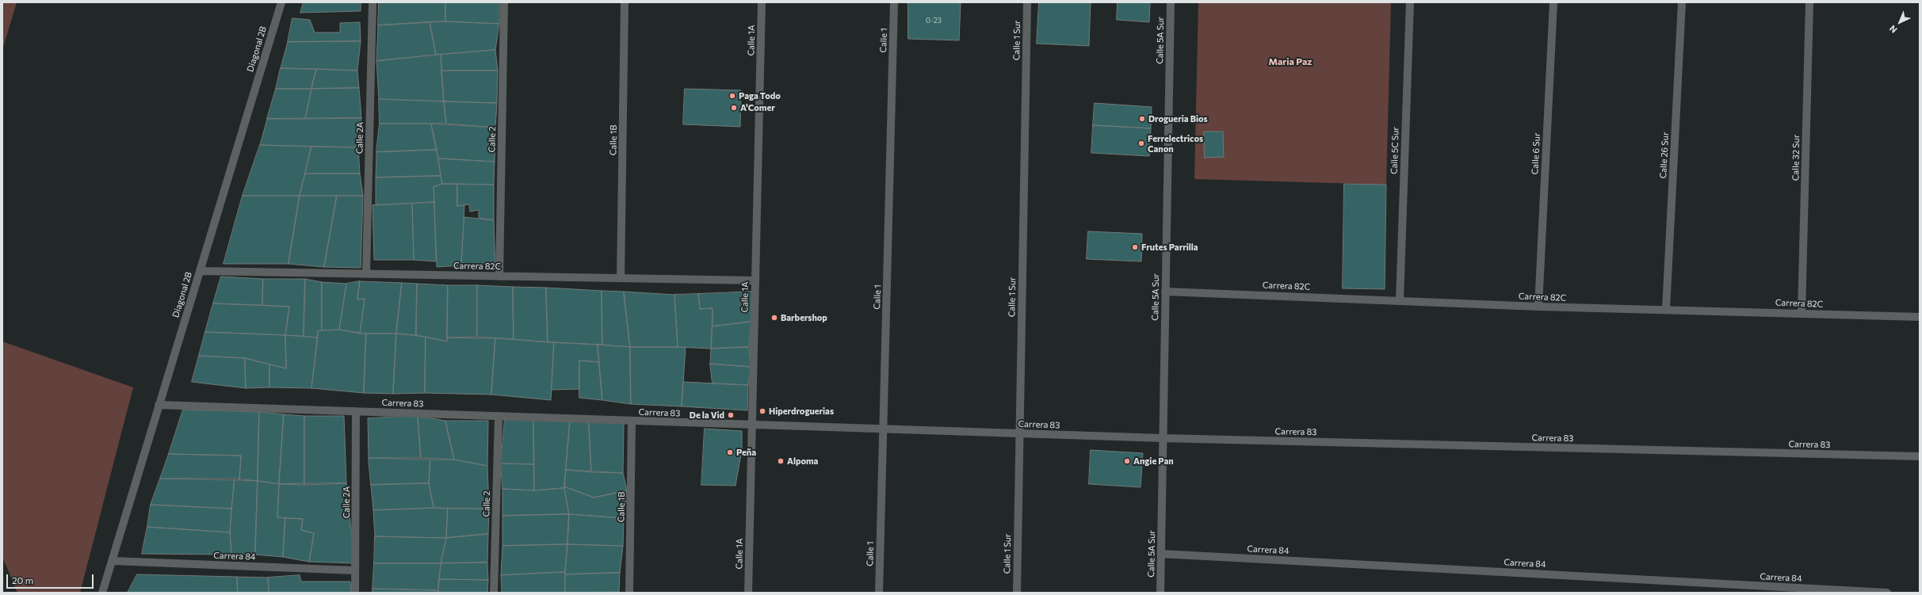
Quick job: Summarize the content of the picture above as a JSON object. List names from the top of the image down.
{
  "streets": {
    "street": [
      "Calle 1A",
      "Calle 1",
      "Calle 1 Sur",
      "Calle 5A Sur",
      "Diagonal 2B",
      "Calle 2A",
      "Calle 2",
      "Calle 1B",
      "Calle 5C Sur",
      "Calle 6 Sur",
      "Calle 26 Sur",
      "Calle 32 Sur",
      "Carrera 82C",
      "Carrera 83",
      "Carrera 84"
    ]
  },
  "crossings": [
    ["Calle 1A", "Carrera 82C"],
    ["Calle 1A", "Carrera 83"],
    ["Calle 1", "Carrera 83"],
    ["Calle 1 Sur", "Carrera 83"],
    ["Calle 5A Sur", "Carrera 82C"],
    ["Calle 5A Sur", "Carrera 83"],
    ["Calle 5A Sur", "Carrera 84"],
    ["Diagonal 2B", "Carrera 82C"],
    ["Diagonal 2B", "Carrera 83"],
    ["Diagonal 2B", "Carrera 84"],
    ["Calle 2A", "Carrera 82C"],
    ["Calle 2A", "Carrera 83"],
    ["Calle 2A", "Carrera 84"],
    ["Calle 2", "Carrera 82C"],
    ["Calle 2", "Carrera 83"],
    ["Calle 1B", "Carrera 82C"],
    ["Calle 1B", "Carrera 83"],
    ["Calle 5C Sur", "Carrera 82C"],
    ["Calle 6 Sur", "Carrera 82C"],
    ["Calle 26 Sur", "Carrera 82C"],
    ["Calle 32 Sur", "Carrera 82C"]
  ],
  "districts": ["Maria Paz"],
  "places": [
    "Paga Todo",
    "A'Comer",
    "Drogueria Bios",
    "Ferrelectricos Canon",
    "Frutes Parrilla",
    "Barbershop",
    "Hiperdroguerias",
    "De la Vid",
    "Peña",
    "Alpoma",
    "Angie Pan"
  ],
  "house_numbers": ["0-23"],
  "scale_bar": "20 m",
  "north": "bottom left"
}
